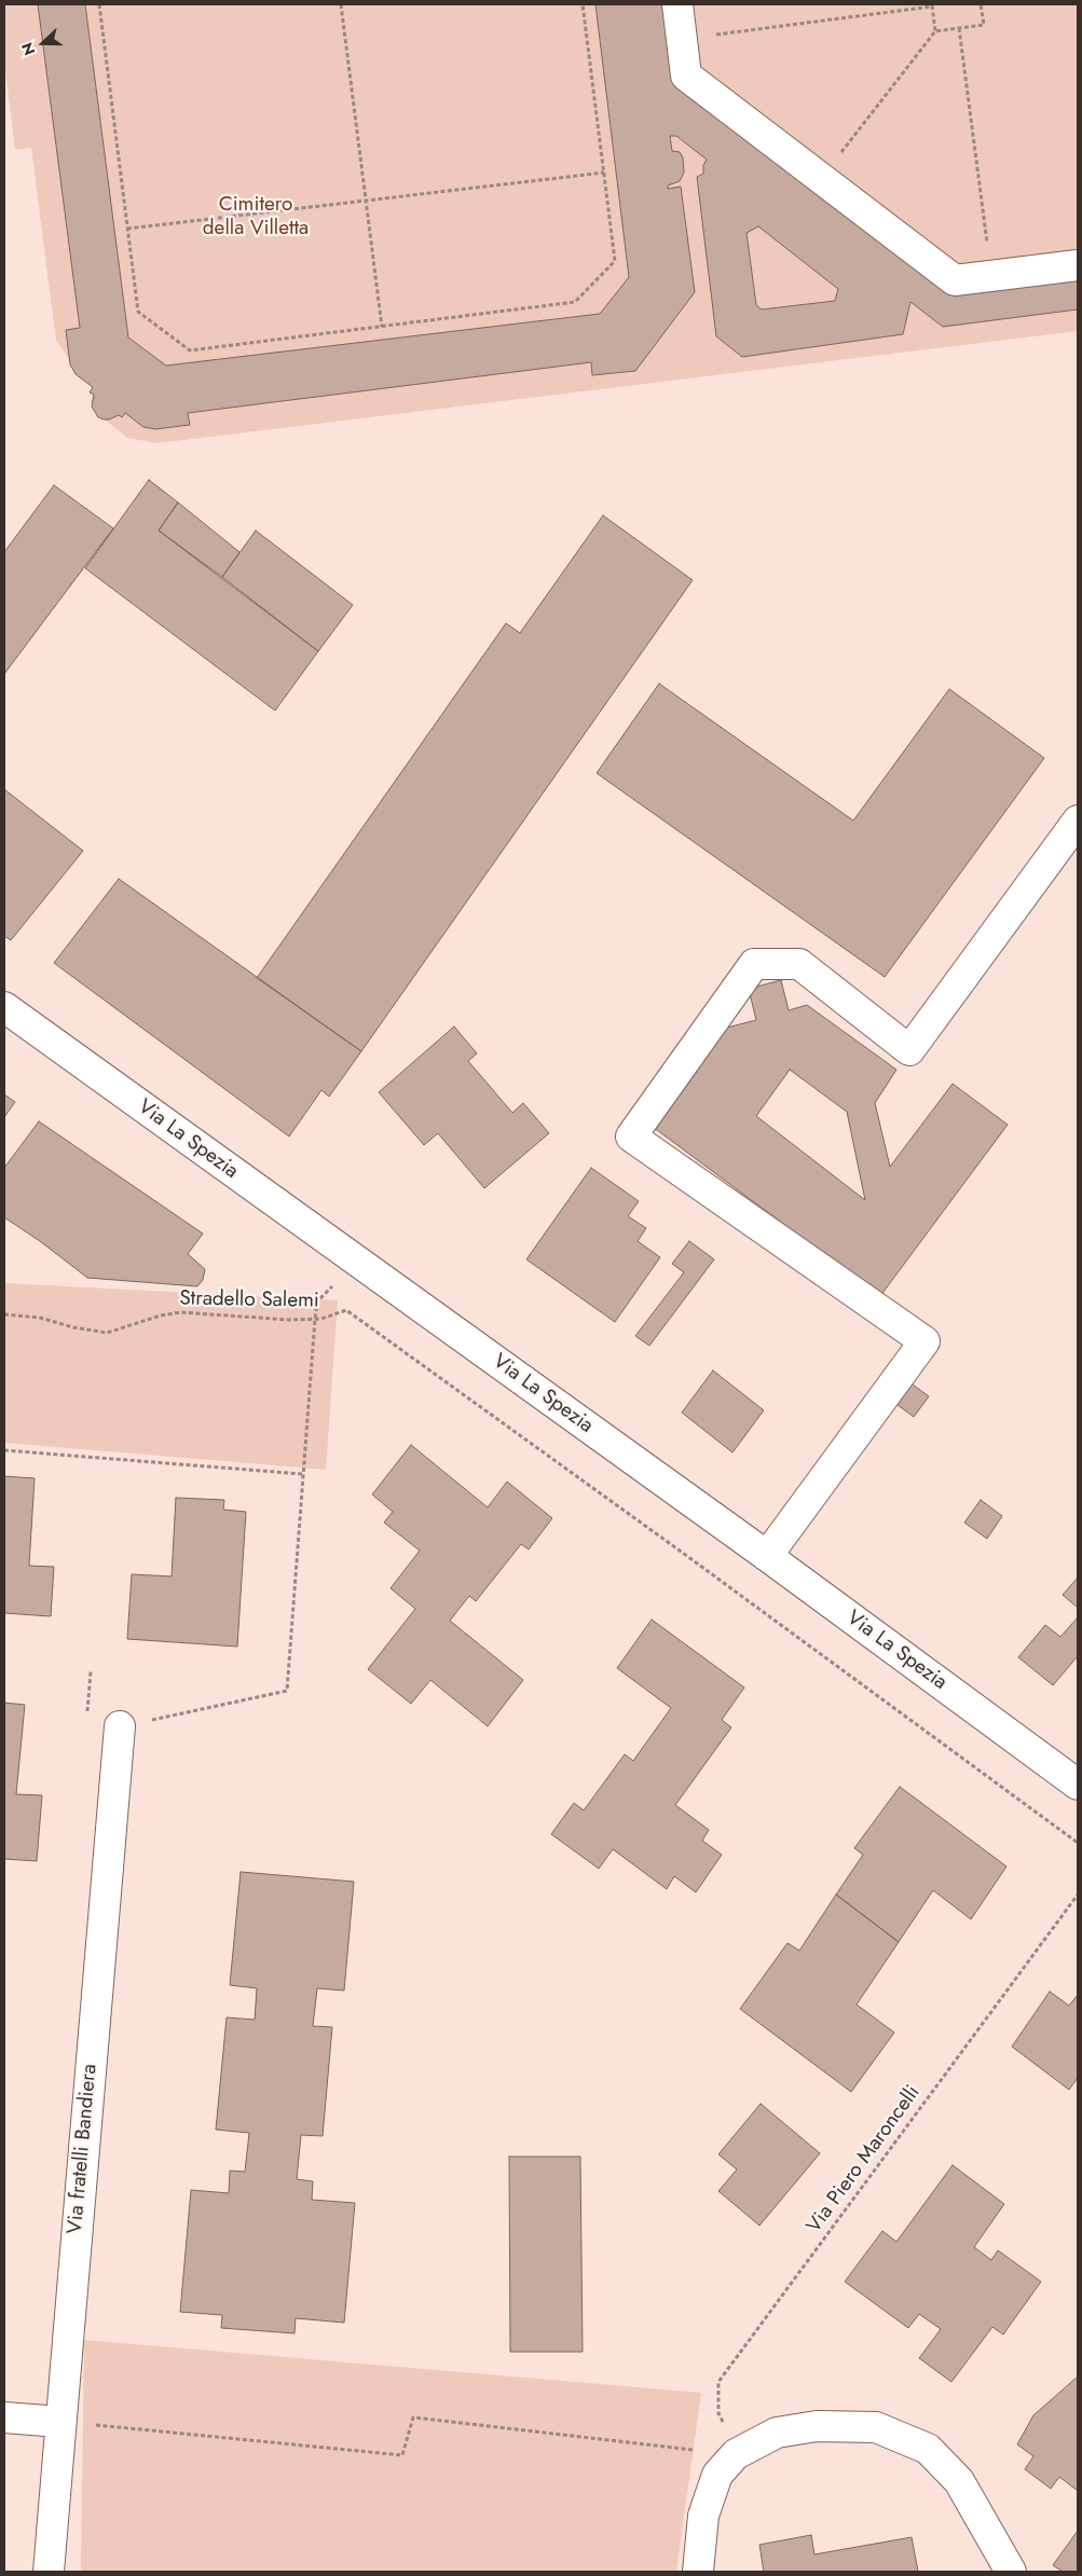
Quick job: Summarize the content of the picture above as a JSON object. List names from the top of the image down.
{
  "streets": {
    "street": ["Via La Spezia", "Via fratelli Bandiera"],
    "path": ["Stradello Salemi", "Via Piero Maroncelli"]
  },
  "parks": ["Cimitero della Villetta"],
  "north": "left"
}
